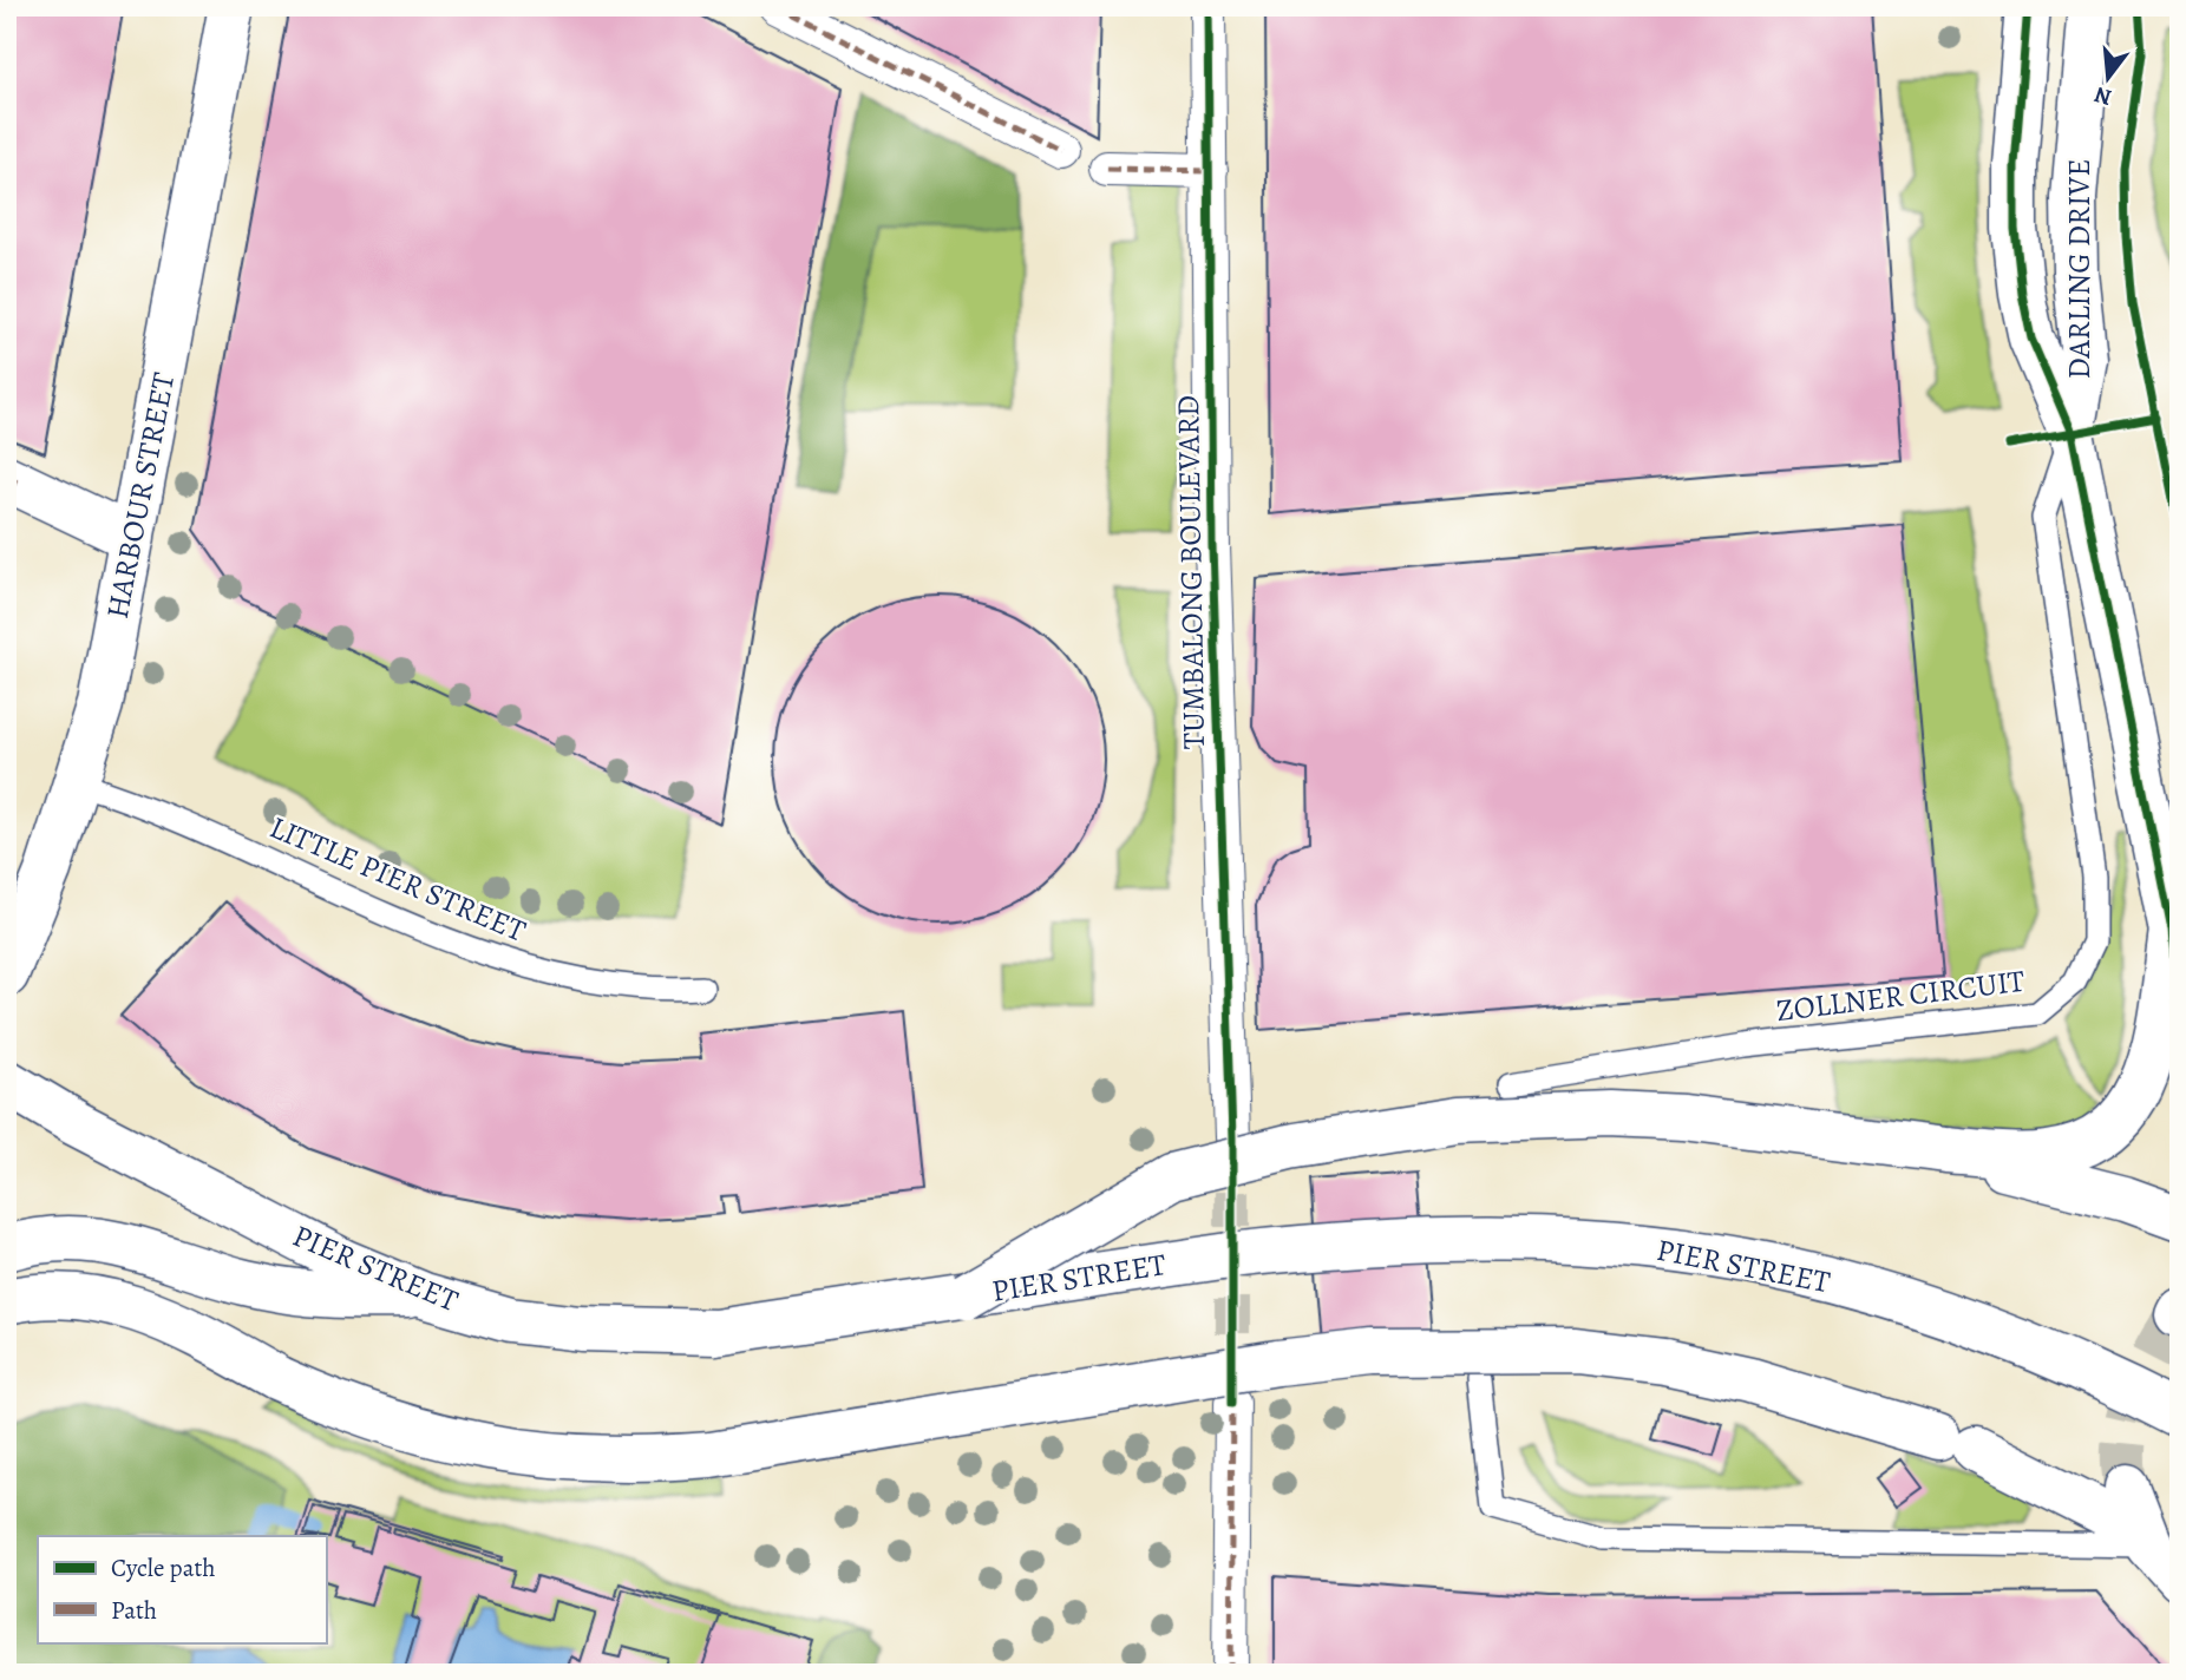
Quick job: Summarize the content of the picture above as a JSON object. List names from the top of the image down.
{
  "streets": {
    "main road": ["DARLING DRIVE", "HARBOUR STREET", "PIER STREET"],
    "street": ["TUMBALONG BOULEVARD"],
    "lane": ["LITTLE PIER STREET", "ZOLLNER CIRCUIT"]
  },
  "crossings": [
    ["DARLING DRIVE", "ZOLLNER CIRCUIT"],
    ["HARBOUR STREET", "LITTLE PIER STREET"]
  ],
  "legend": ["Cycle path", "Path"],
  "north": "bottom"
}
